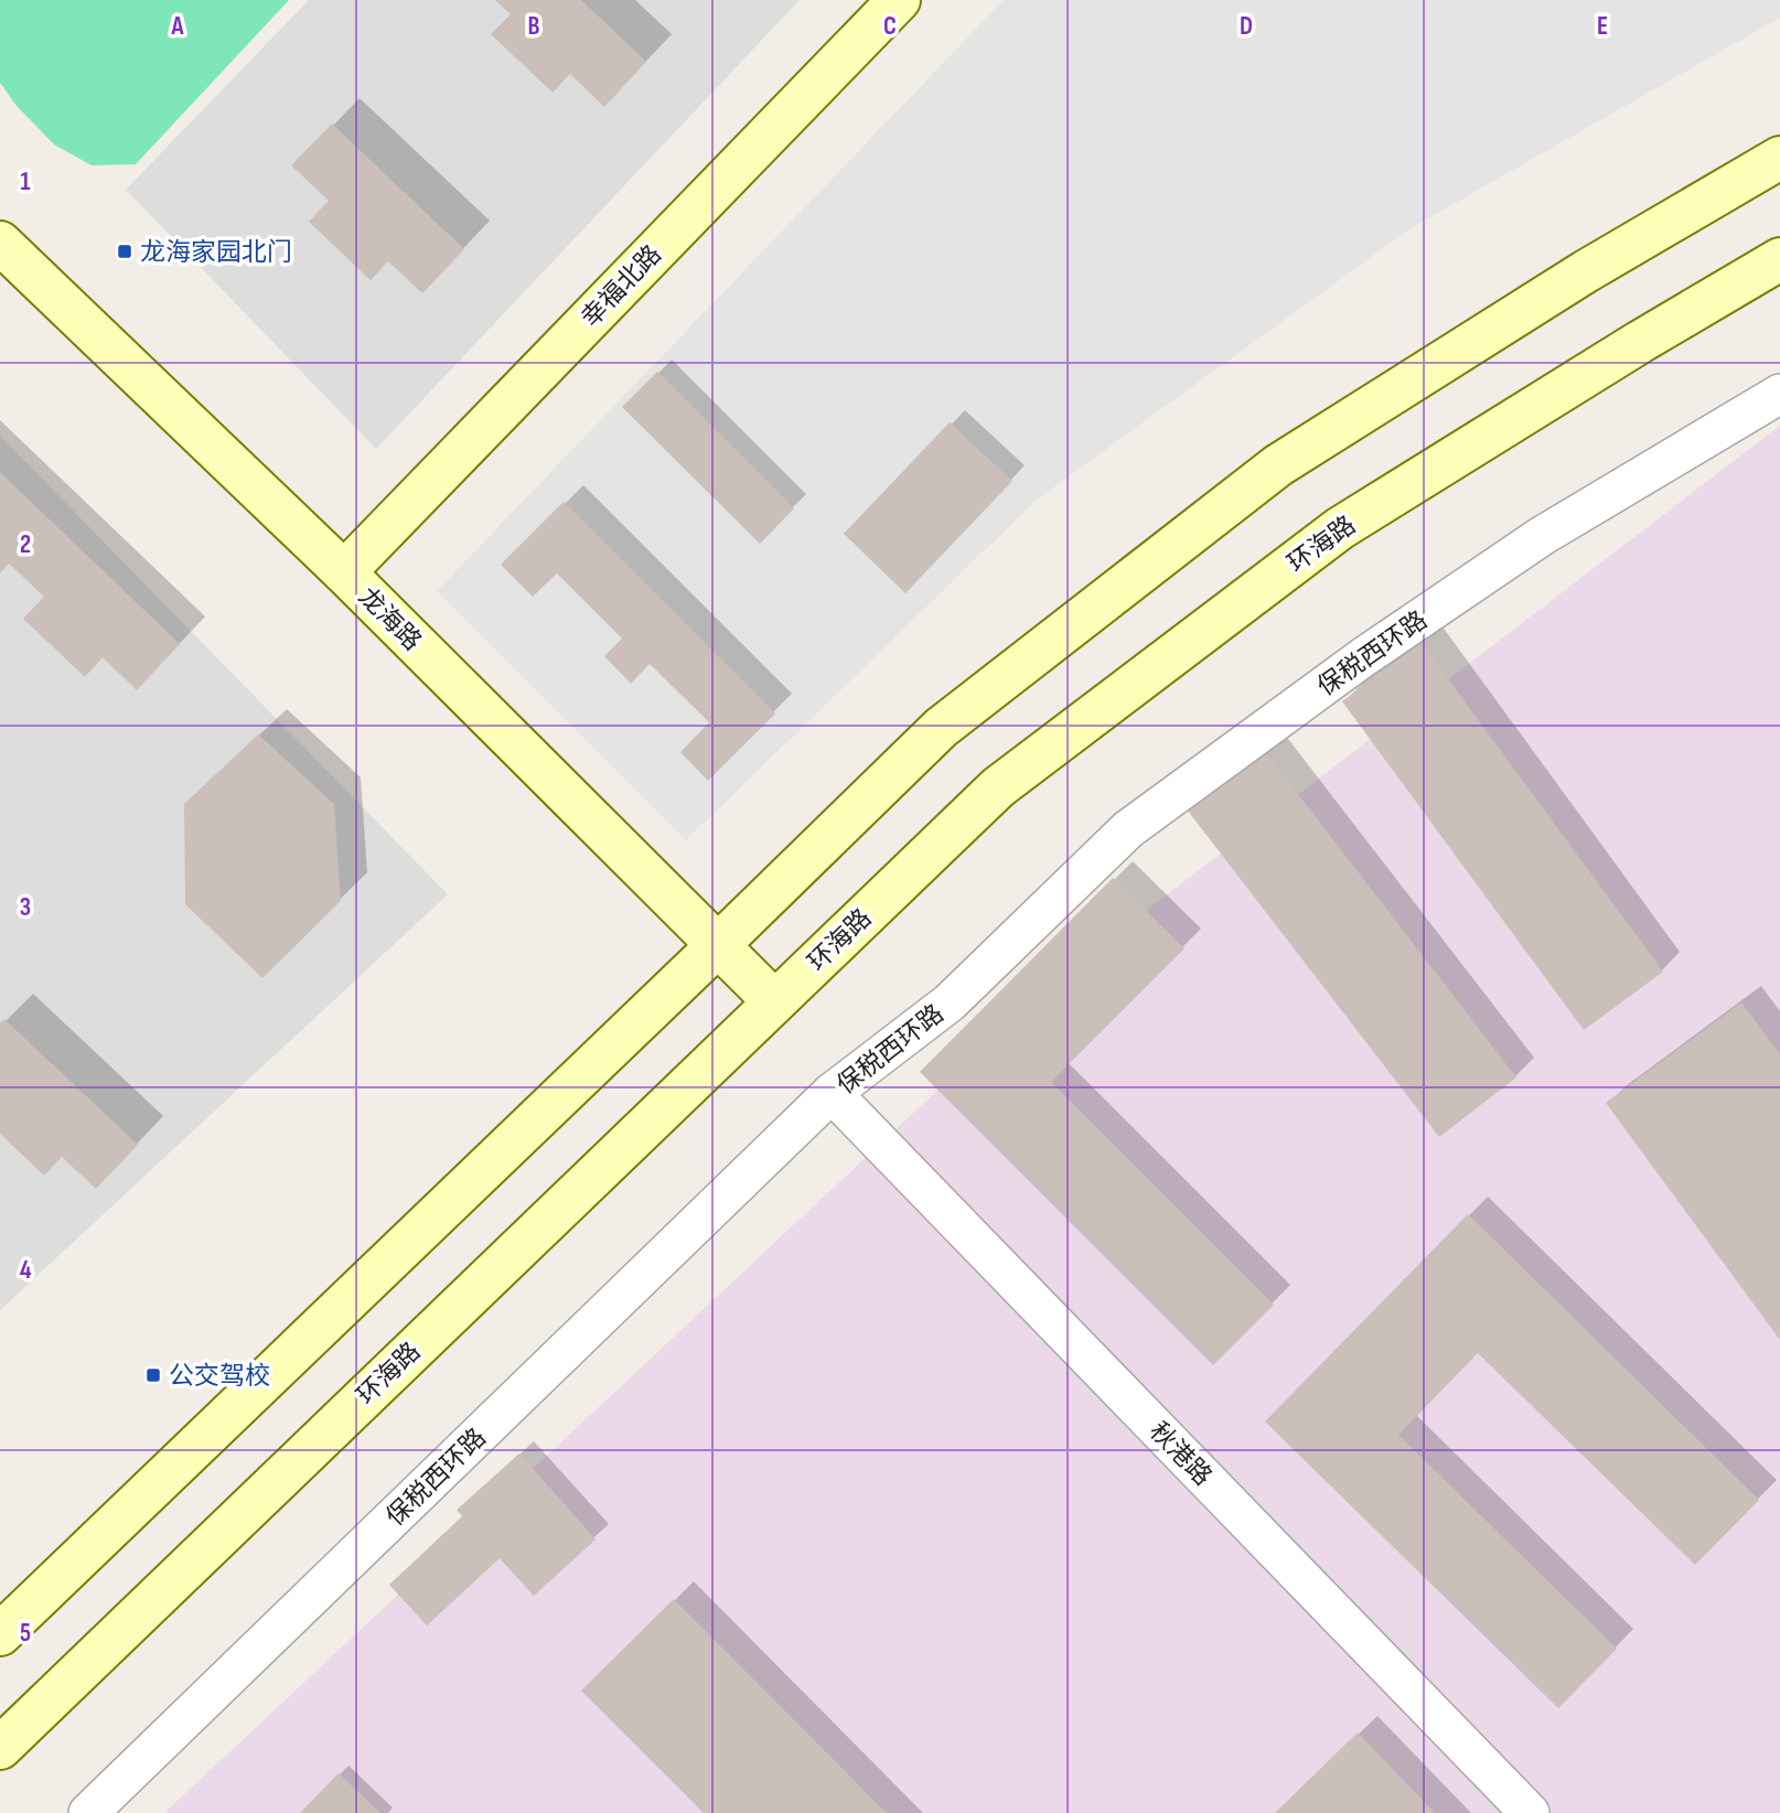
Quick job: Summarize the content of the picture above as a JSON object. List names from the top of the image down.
{
  "streets": {
    "main road": ["幸福北路", "环海路", "龙海路"],
    "street": ["保税西环路", "秋港路"]
  },
  "crossings": [
    ["幸福北路", "龙海路"],
    ["环海路", "龙海路"],
    ["保税西环路", "秋港路"]
  ],
  "places": {
    "transit": ["龙海家园北门", "公交驾校"]
  },
  "grid": {
    "columns": [
      "A",
      "B",
      "C",
      "D",
      "E"
    ],
    "rows": [
      "1",
      "2",
      "3",
      "4",
      "5"
    ]
  }
}
